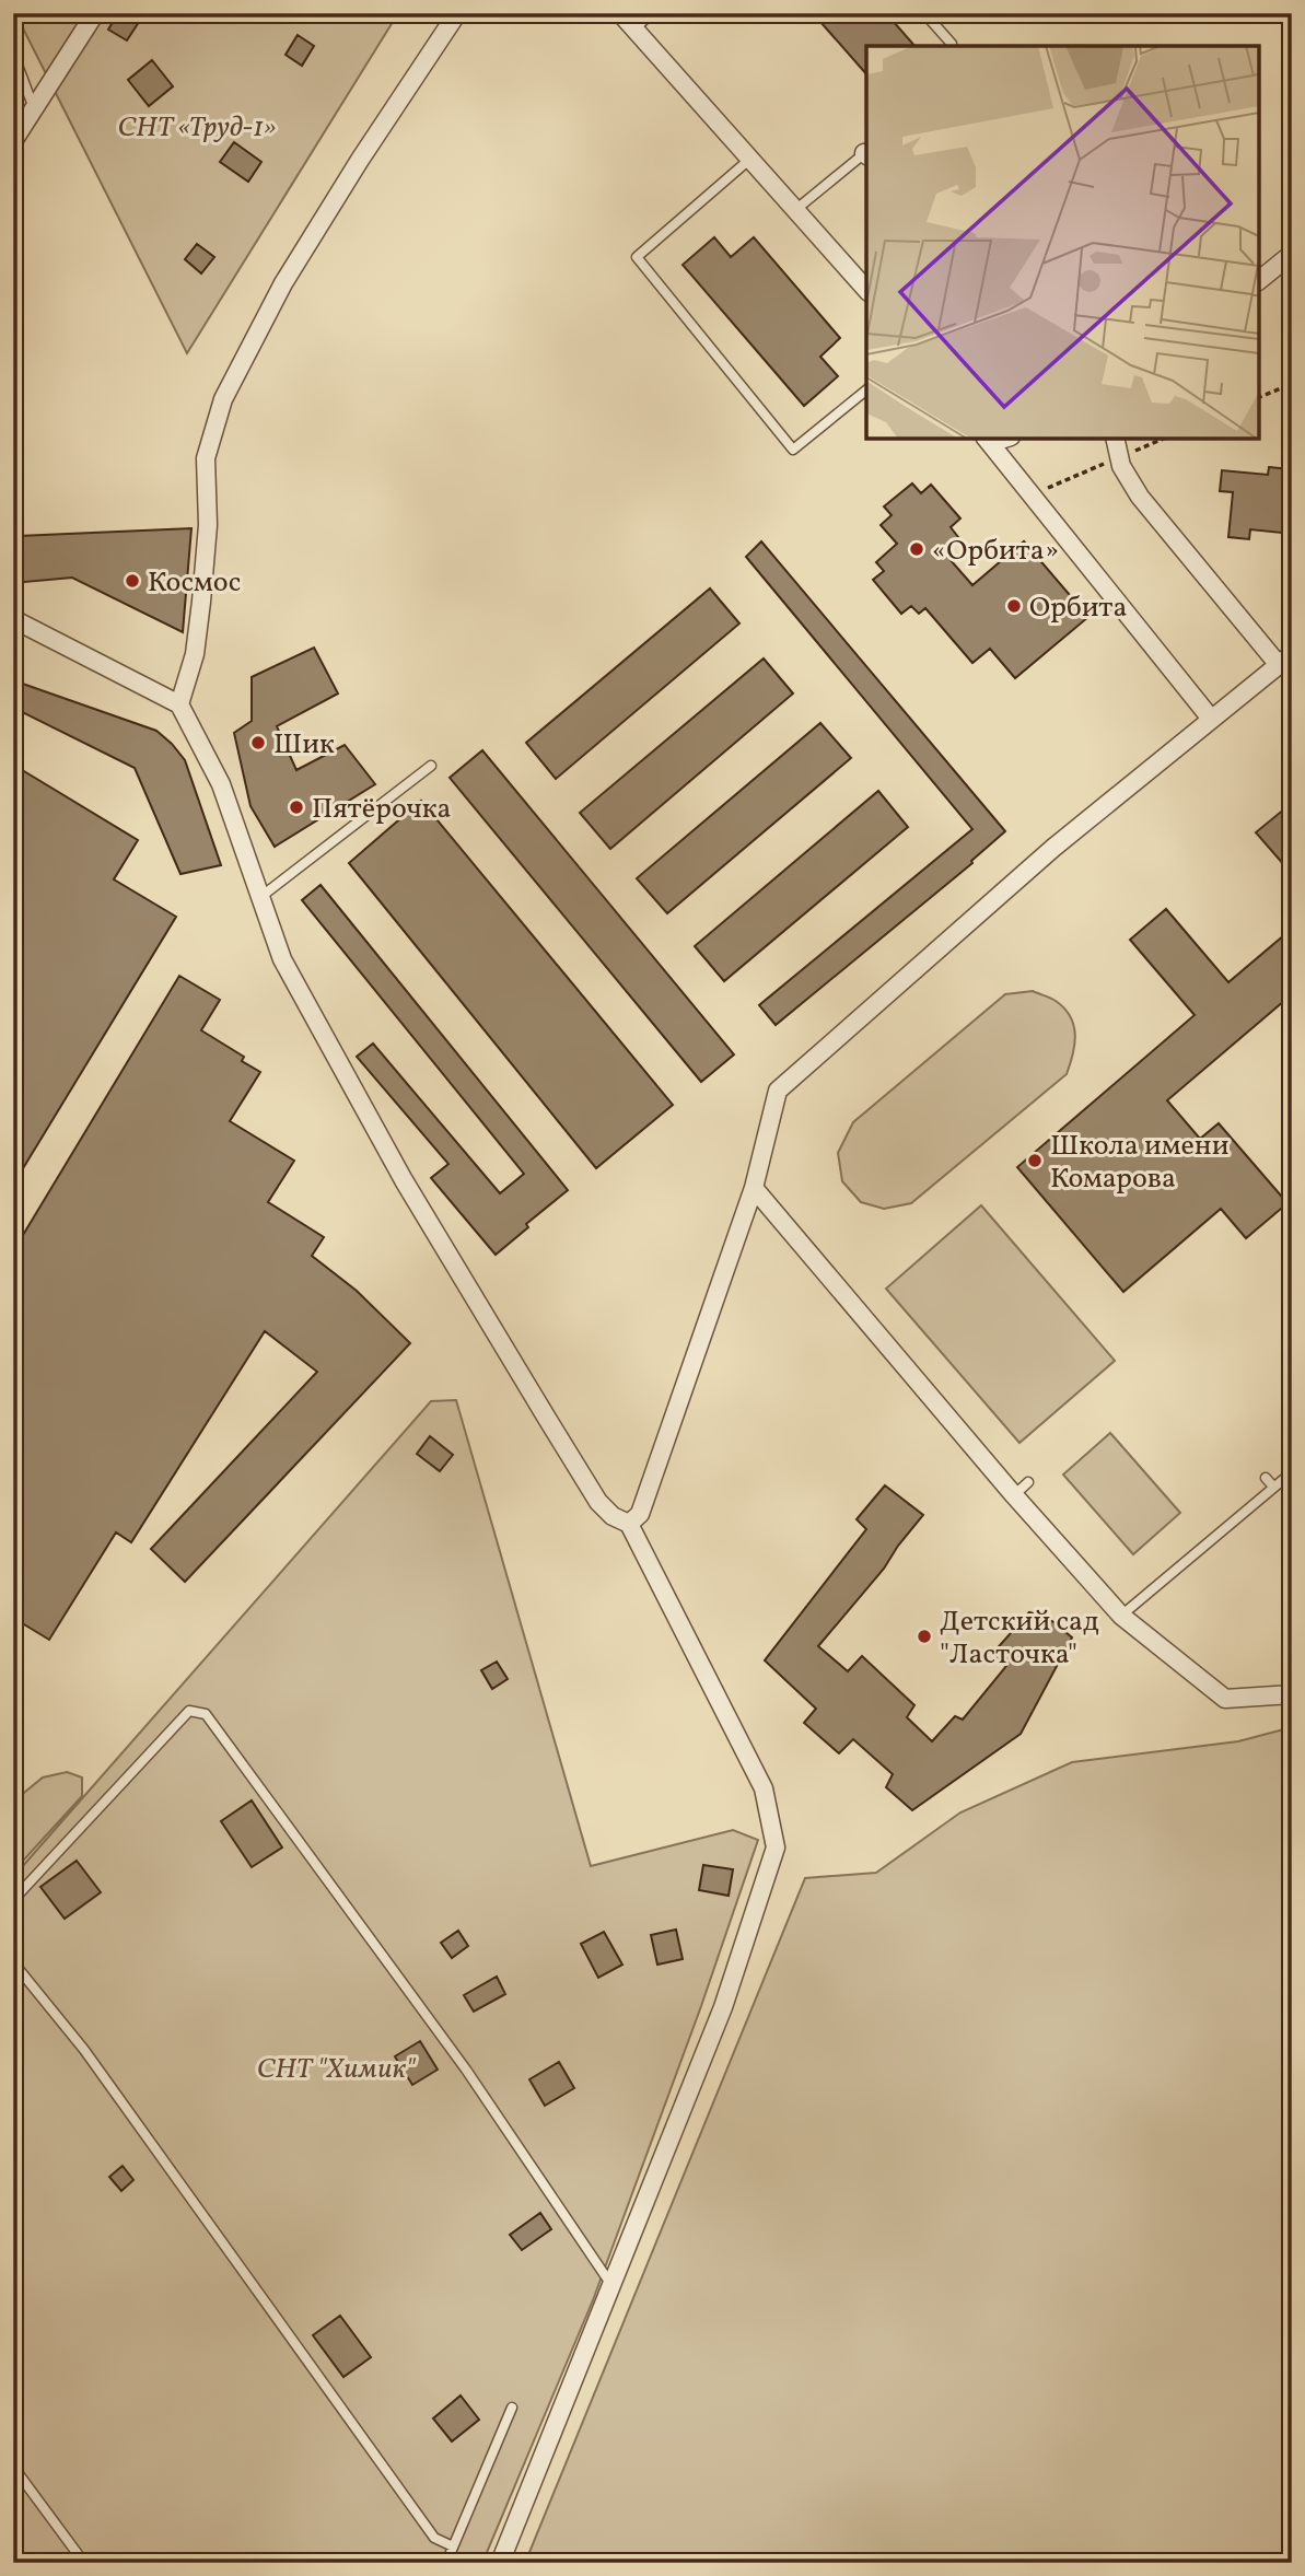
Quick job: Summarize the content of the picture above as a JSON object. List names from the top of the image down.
{
  "parks": ["СНТ «Труд-1»", "СНТ \"Химик\""],
  "places": [
    "«Орбита»",
    "Космос",
    "Орбита",
    "Шик",
    "Пятёрочка",
    "Школа имени Комарова",
    "Детский сад \"Ласточка\""
  ]
}
